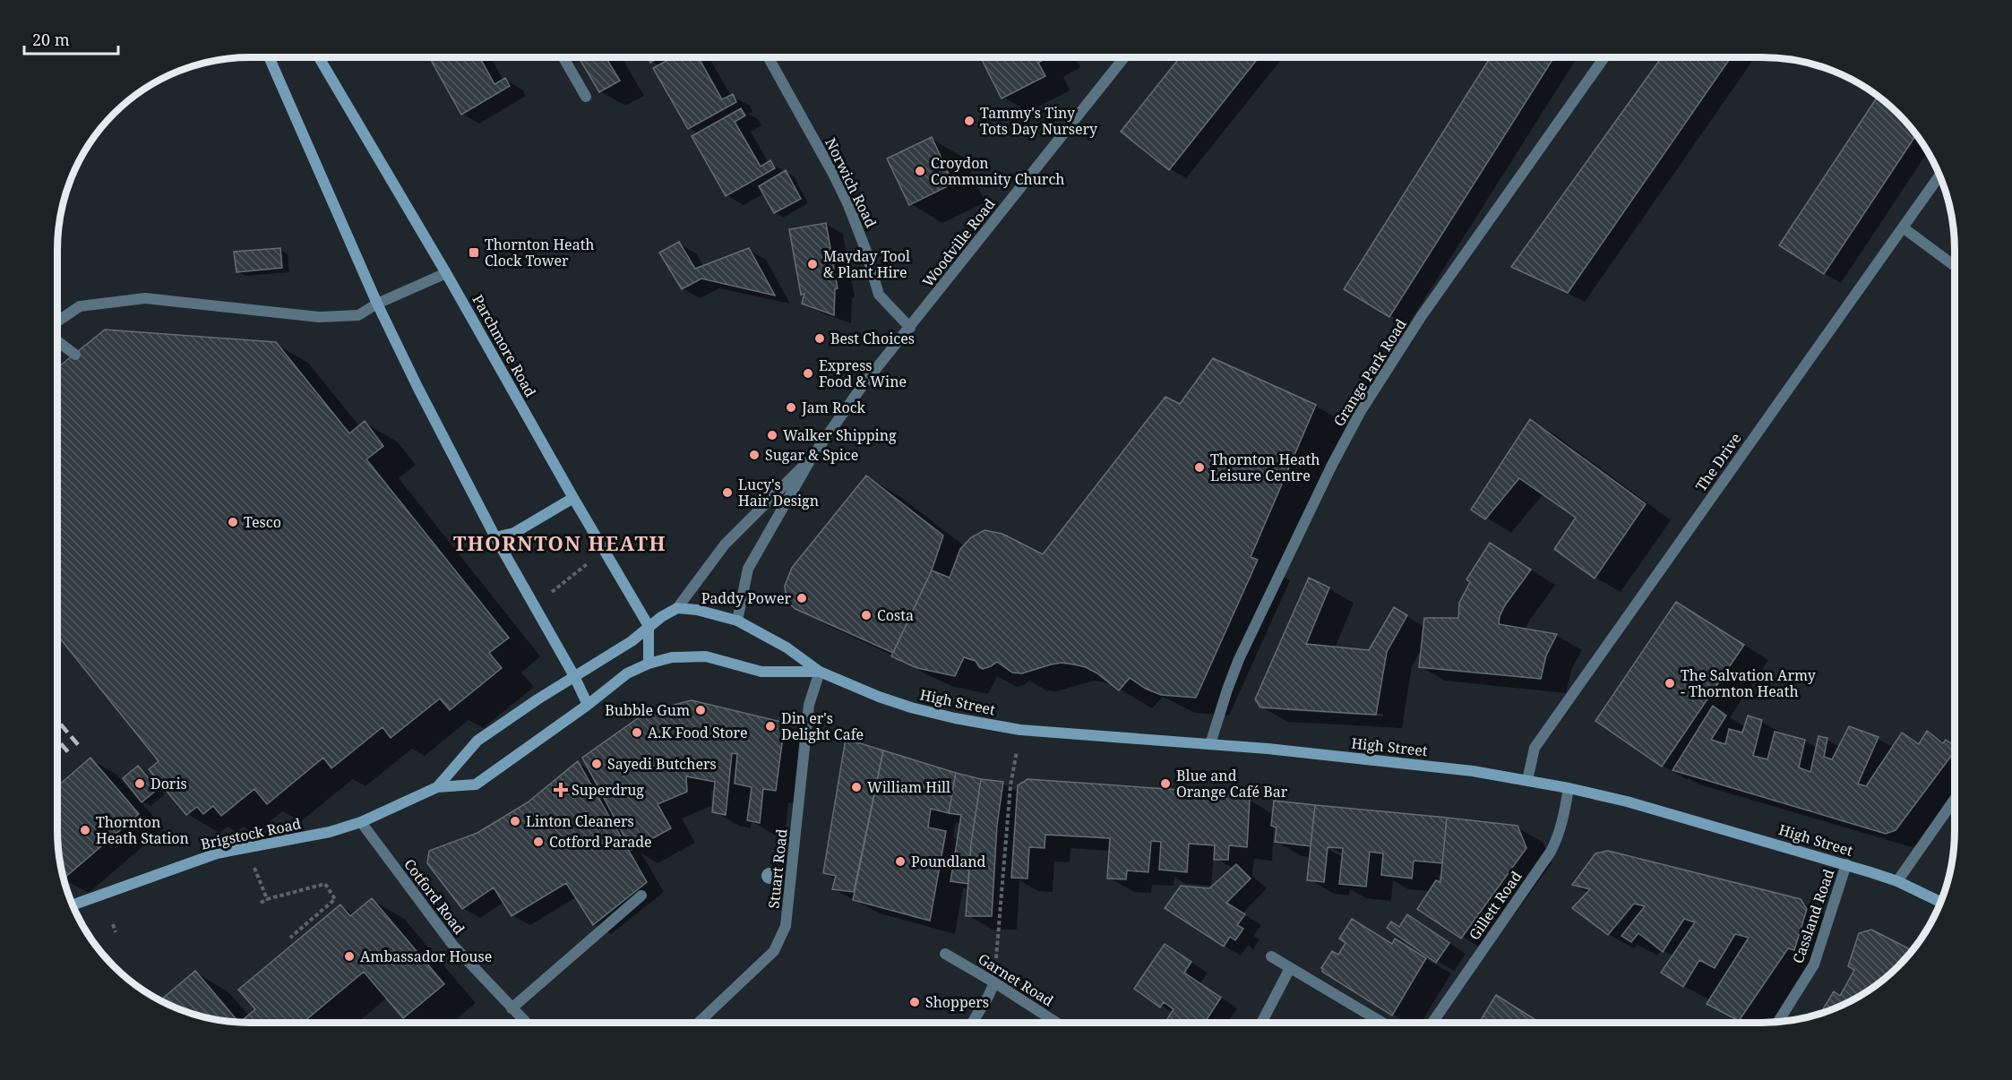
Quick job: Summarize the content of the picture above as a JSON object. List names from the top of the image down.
{
  "streets": {
    "main road": ["Parchmore Road", "High Street", "Brigstock Road"],
    "street": [
      "Norwich Road",
      "Woodville Road",
      "Grange Park Road",
      "The Drive",
      "Stuart Road",
      "Cotford Road",
      "Gillett Road",
      "Cassland Road",
      "Garnet Road"
    ]
  },
  "crossings": [
    ["Norwich Road", "Woodville Road"],
    ["Woodville Road", "High Street"],
    ["Parchmore Road", "Brigstock Road"],
    ["Grange Park Road", "High Street"],
    ["The Drive", "High Street"],
    ["High Street", "Brigstock Road"],
    ["High Street", "Stuart Road"],
    ["High Street", "Gillett Road"],
    ["High Street", "Cassland Road"],
    ["Brigstock Road", "Cotford Road"]
  ],
  "districts": ["THORNTON HEATH"],
  "places": {
    "other": [
      "Tammy's Tiny Tots Day Nursery",
      "Croydon Community Church",
      "Mayday Tool & Plant Hire",
      "Best Choices",
      "Express Food & Wine",
      "Jam Rock",
      "Walker Shipping",
      "Sugar & Spice",
      "Thornton Heath Leisure Centre",
      "Lucy's Hair Design",
      "Tesco",
      "Paddy Power",
      "Costa",
      "The Salvation Army - Thornton Heath",
      "Bubble Gum",
      "Din er's Delight Cafe",
      "A.K Food Store",
      "Sayedi Butchers",
      "Doris",
      "Blue and Orange Café Bar",
      "William Hill",
      "Linton Cleaners",
      "Thornton Heath Station",
      "Cotford Parade",
      "Poundland",
      "Ambassador House",
      "Shoppers"
    ],
    "transit": ["Thornton Heath Clock Tower"],
    "health": ["Superdrug"]
  },
  "scale_bar": "20 m"
}
